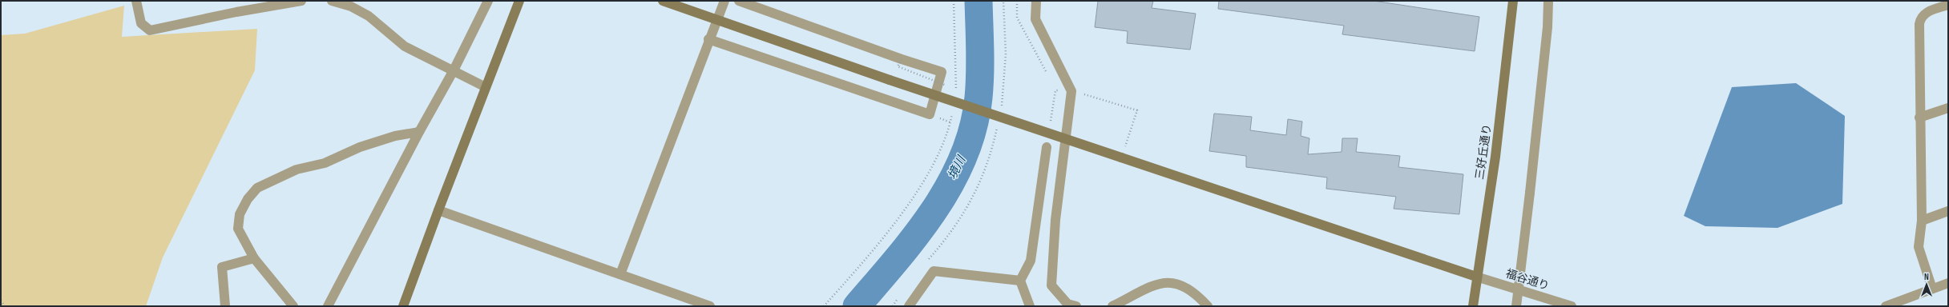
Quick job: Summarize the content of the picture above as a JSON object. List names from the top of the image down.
{
  "streets": {
    "street": ["三好丘通り", "福谷通り"]
  },
  "crossings": [
    ["三好丘通り", "福谷通り"]
  ],
  "water": ["境川"],
  "north": "top"
}
